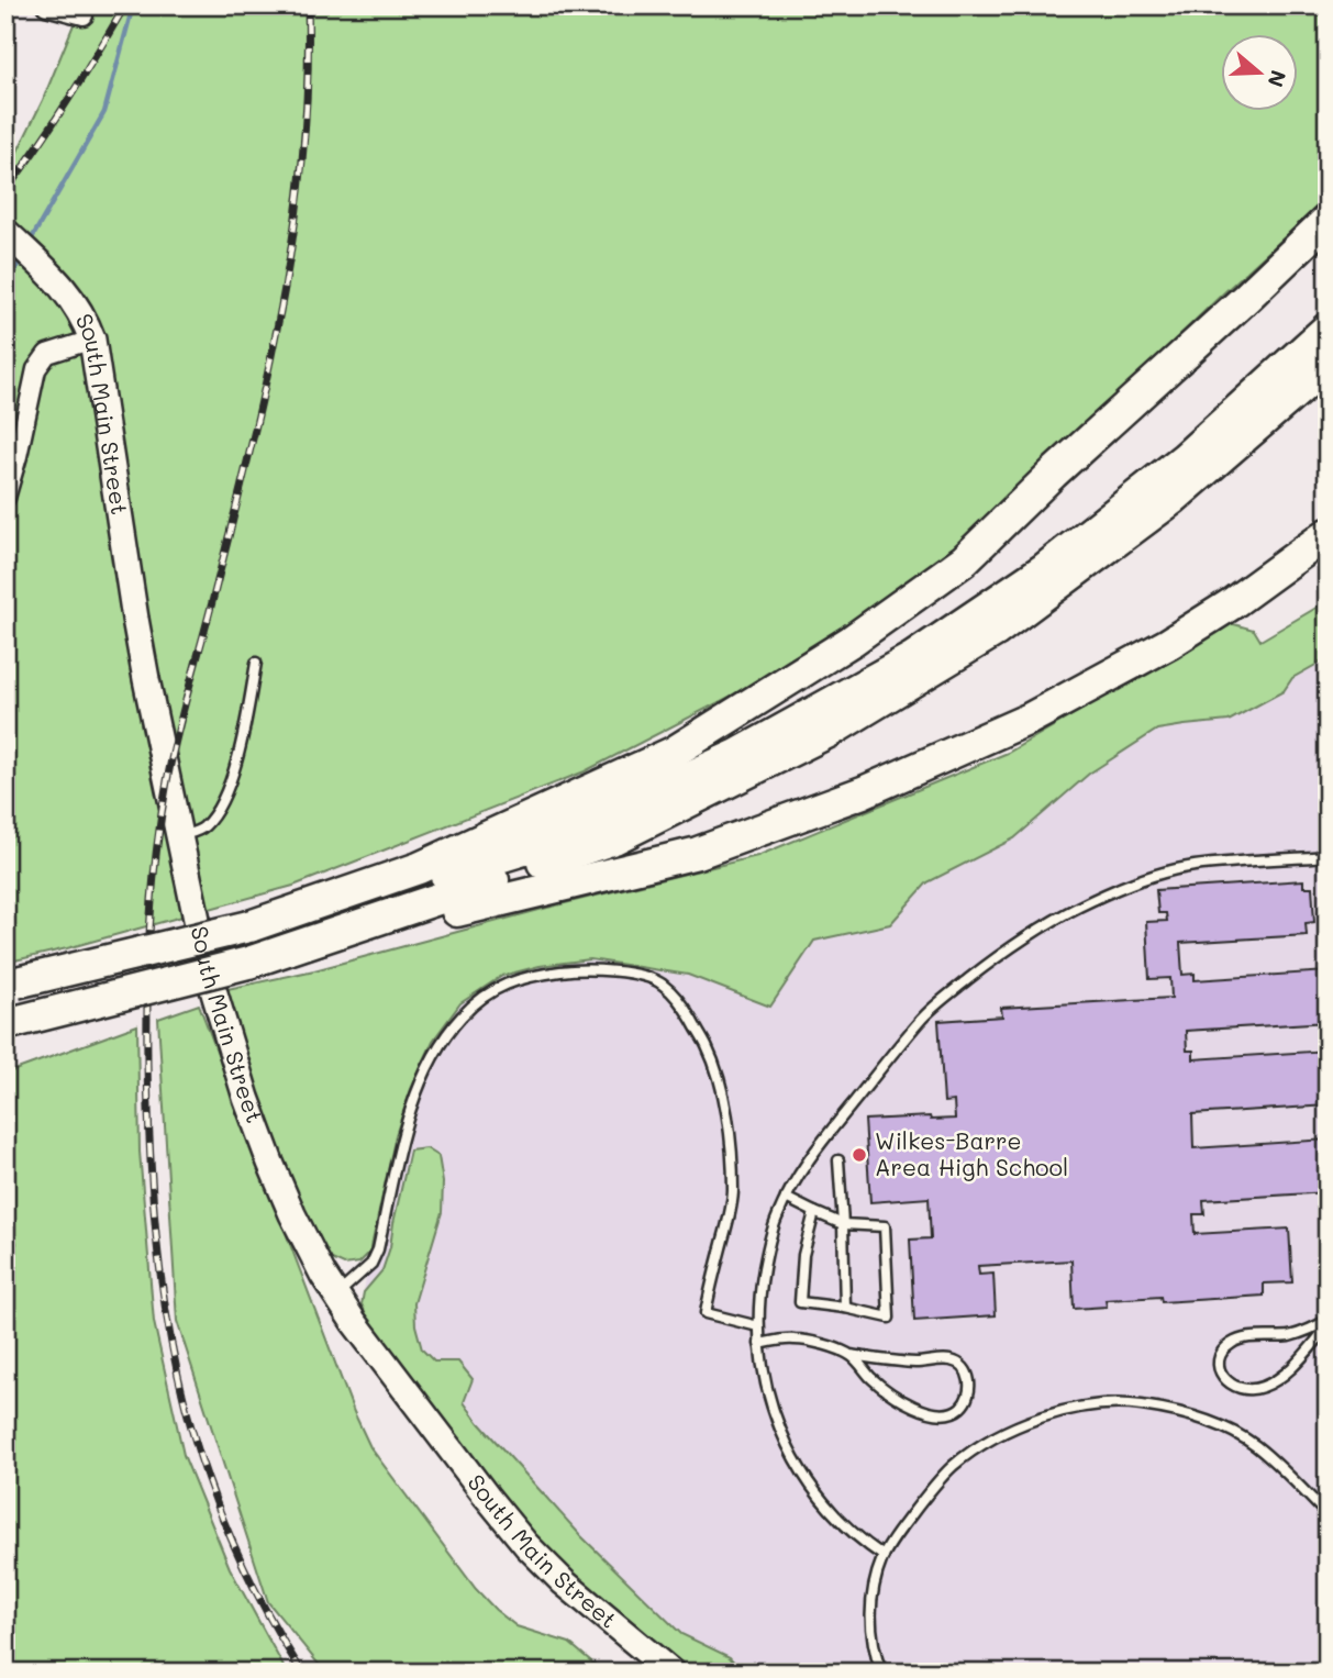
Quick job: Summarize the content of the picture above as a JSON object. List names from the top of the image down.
{
  "streets": {
    "main road": ["South Main Street"]
  },
  "places": ["Wilkes-Barre Area High School"],
  "north": "right"
}
